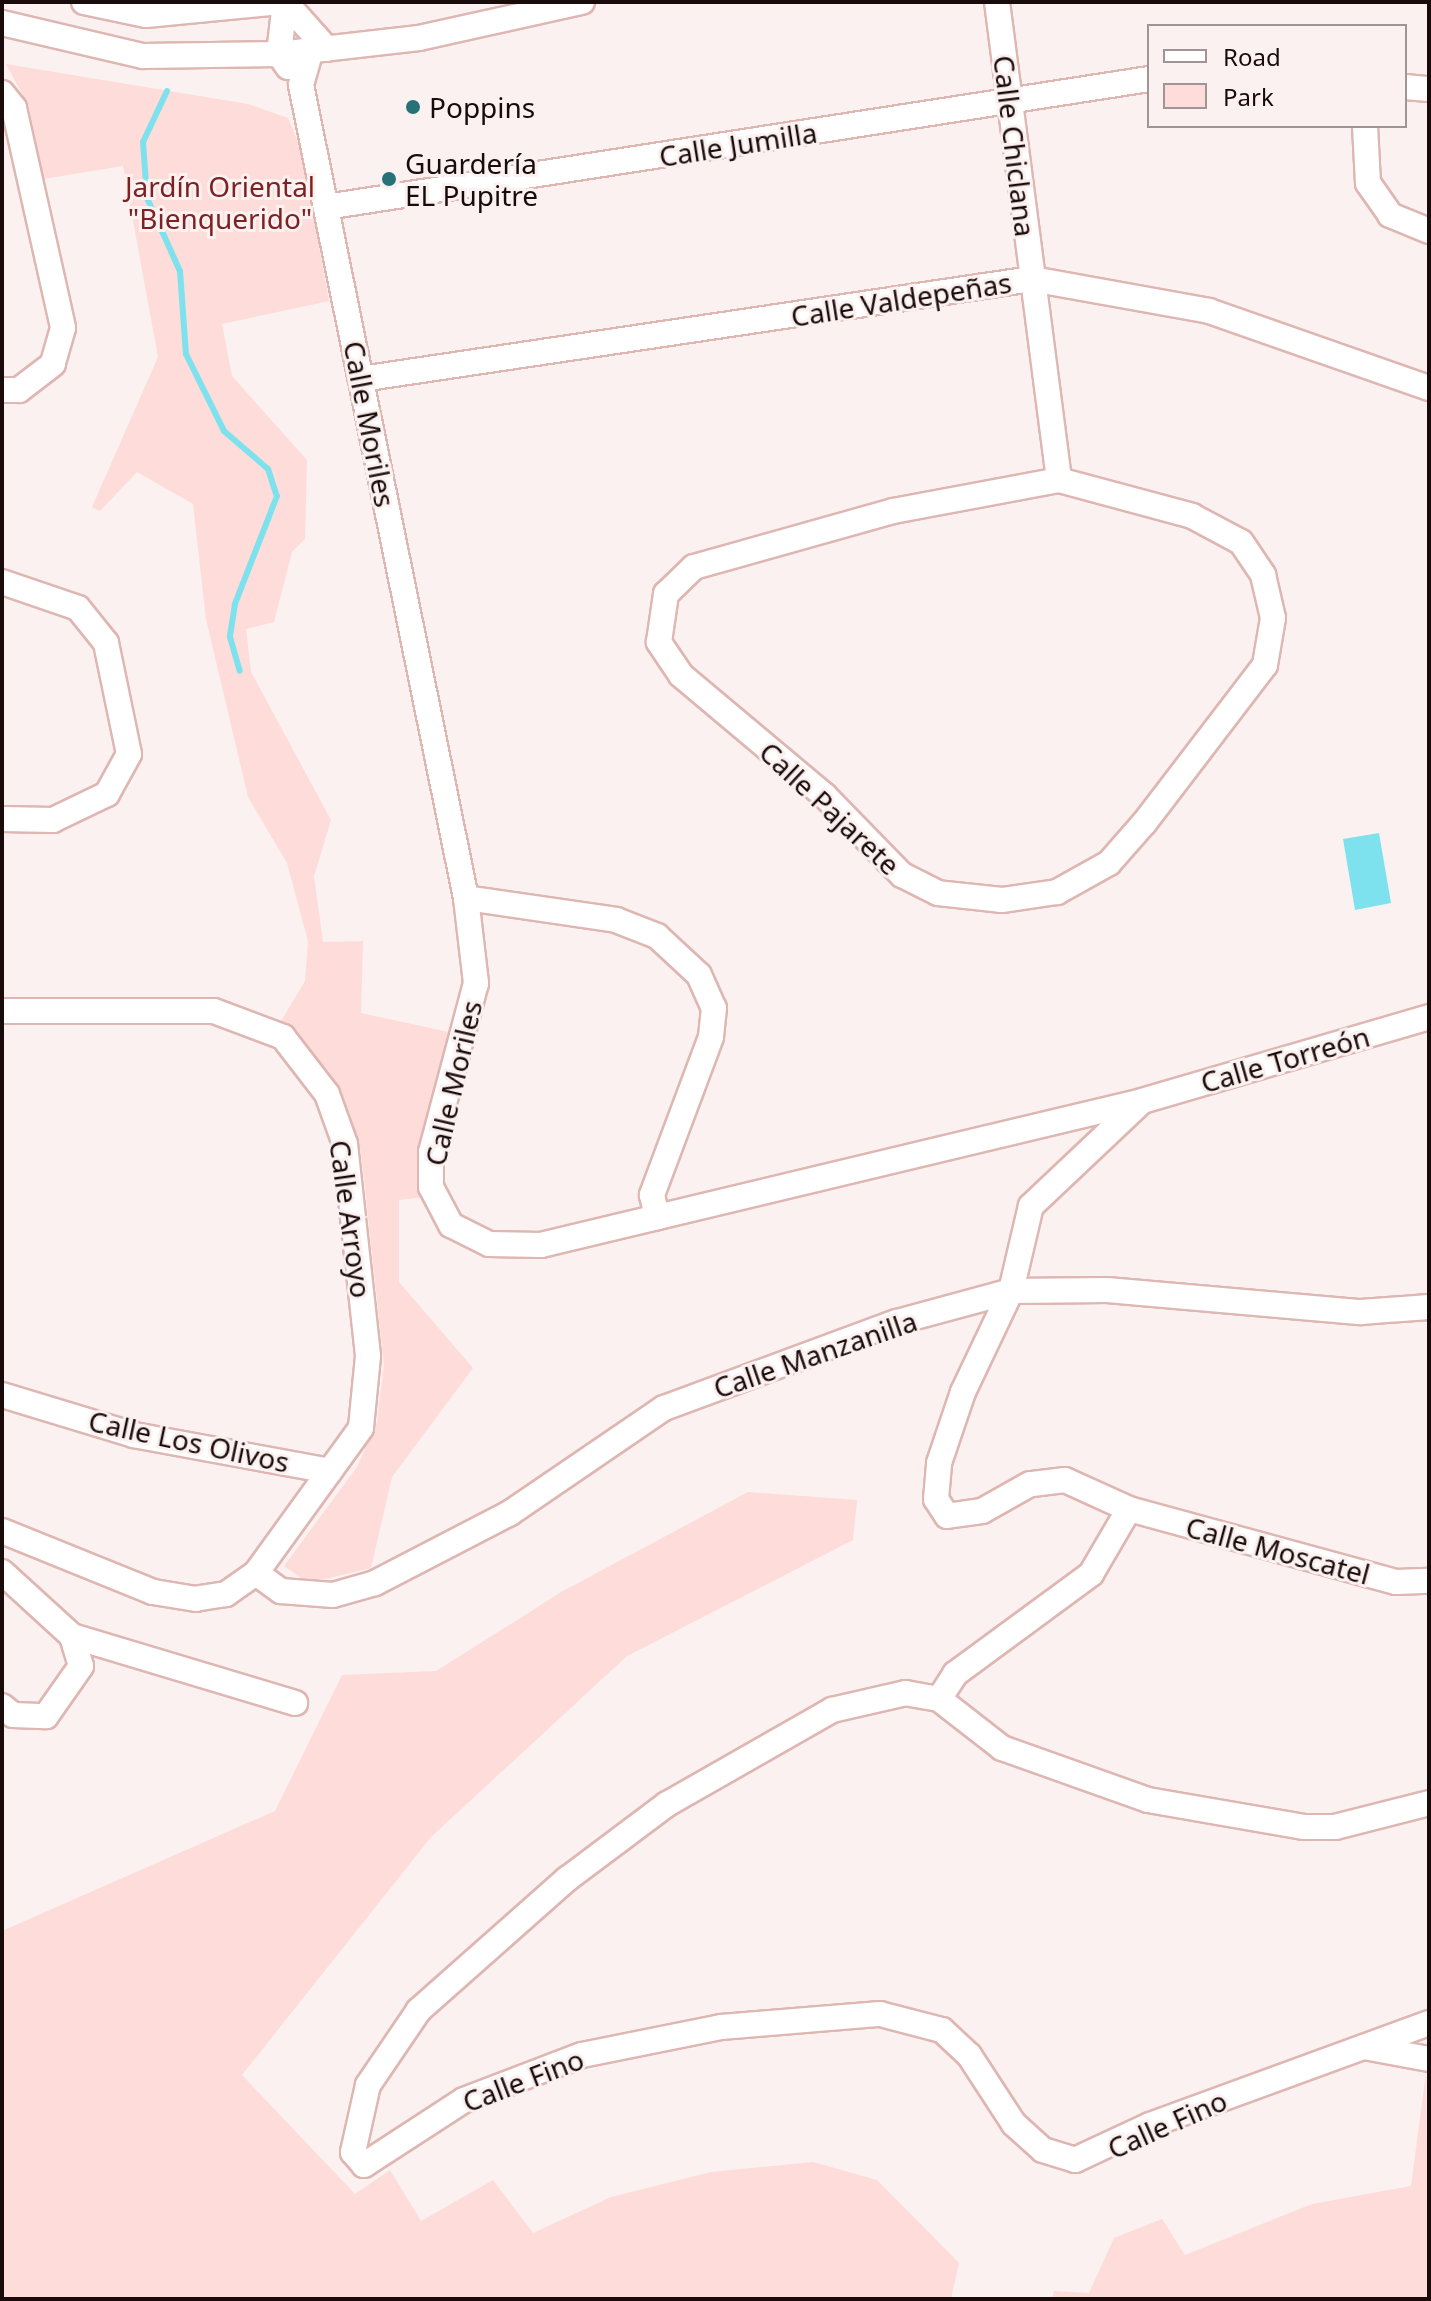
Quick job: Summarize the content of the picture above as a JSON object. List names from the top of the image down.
{
  "streets": {
    "street": [
      "Calle Jumilla",
      "Calle Chiclana",
      "Calle Valdepeñas",
      "Calle Moriles",
      "Calle Pajarete",
      "Calle Torreón",
      "Calle Arroyo",
      "Calle Manzanilla",
      "Calle Los Olivos",
      "Calle Moscatel",
      "Calle Fino"
    ]
  },
  "crossings": [
    ["Calle Jumilla", "Calle Chiclana"],
    ["Calle Jumilla", "Calle Moriles"],
    ["Calle Chiclana", "Calle Valdepeñas"],
    ["Calle Chiclana", "Calle Pajarete"],
    ["Calle Valdepeñas", "Calle Moriles"],
    ["Calle Moriles", "Calle Torreón"],
    ["Calle Arroyo", "Calle Manzanilla"],
    ["Calle Arroyo", "Calle Los Olivos"],
    ["Calle Manzanilla", "Calle Moscatel"]
  ],
  "parks": ["Jardín Oriental \"Bienquerido\""],
  "places": ["Poppins", "Guardería EL Pupitre"],
  "legend": ["Road", "Park"]
}
